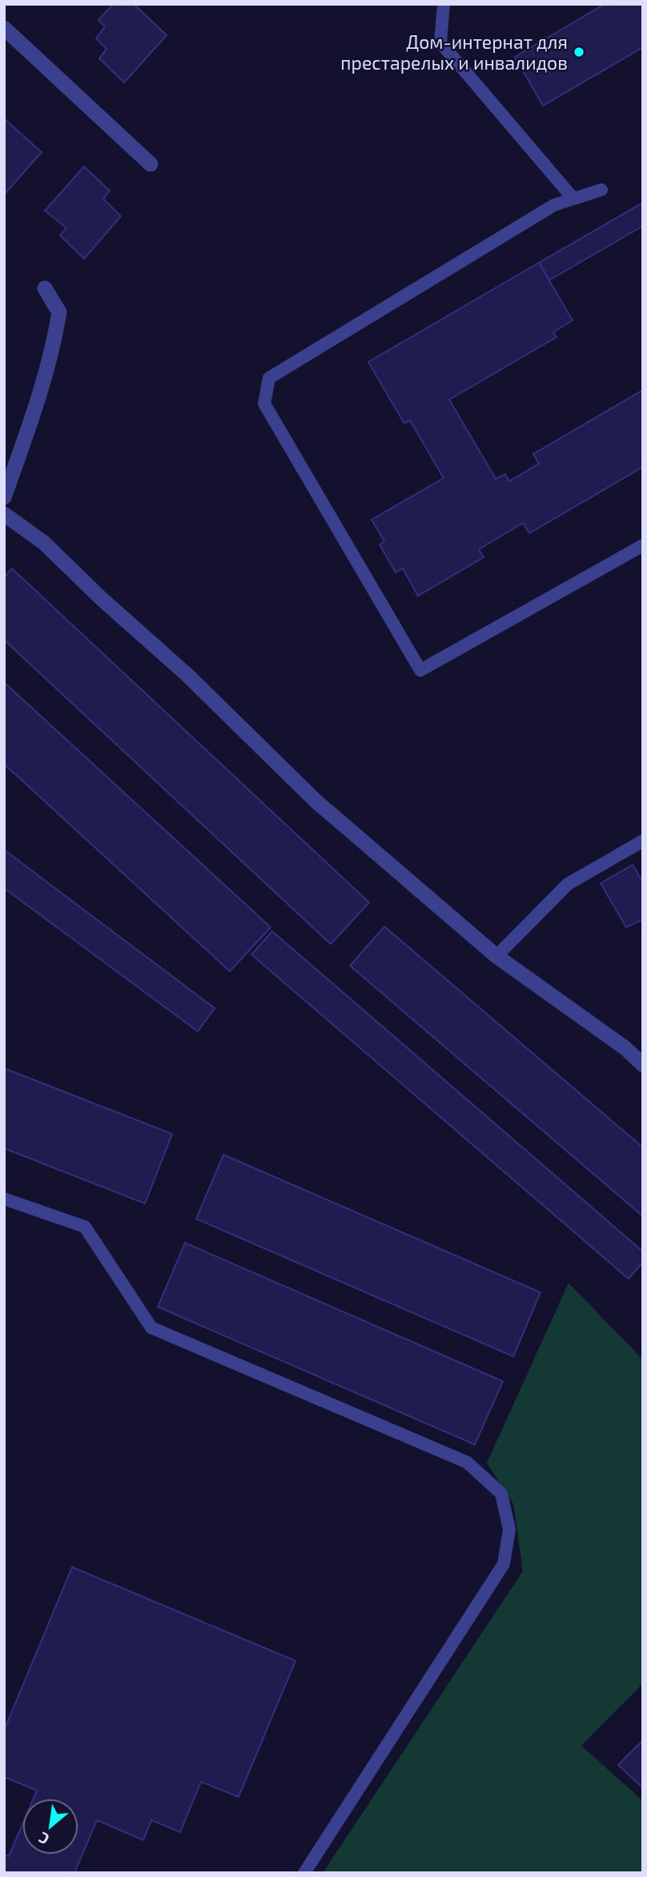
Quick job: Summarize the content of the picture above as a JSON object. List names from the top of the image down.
{
  "places": ["Дом-интернат для престарелых и инвалидов"],
  "north": "bottom left"
}
